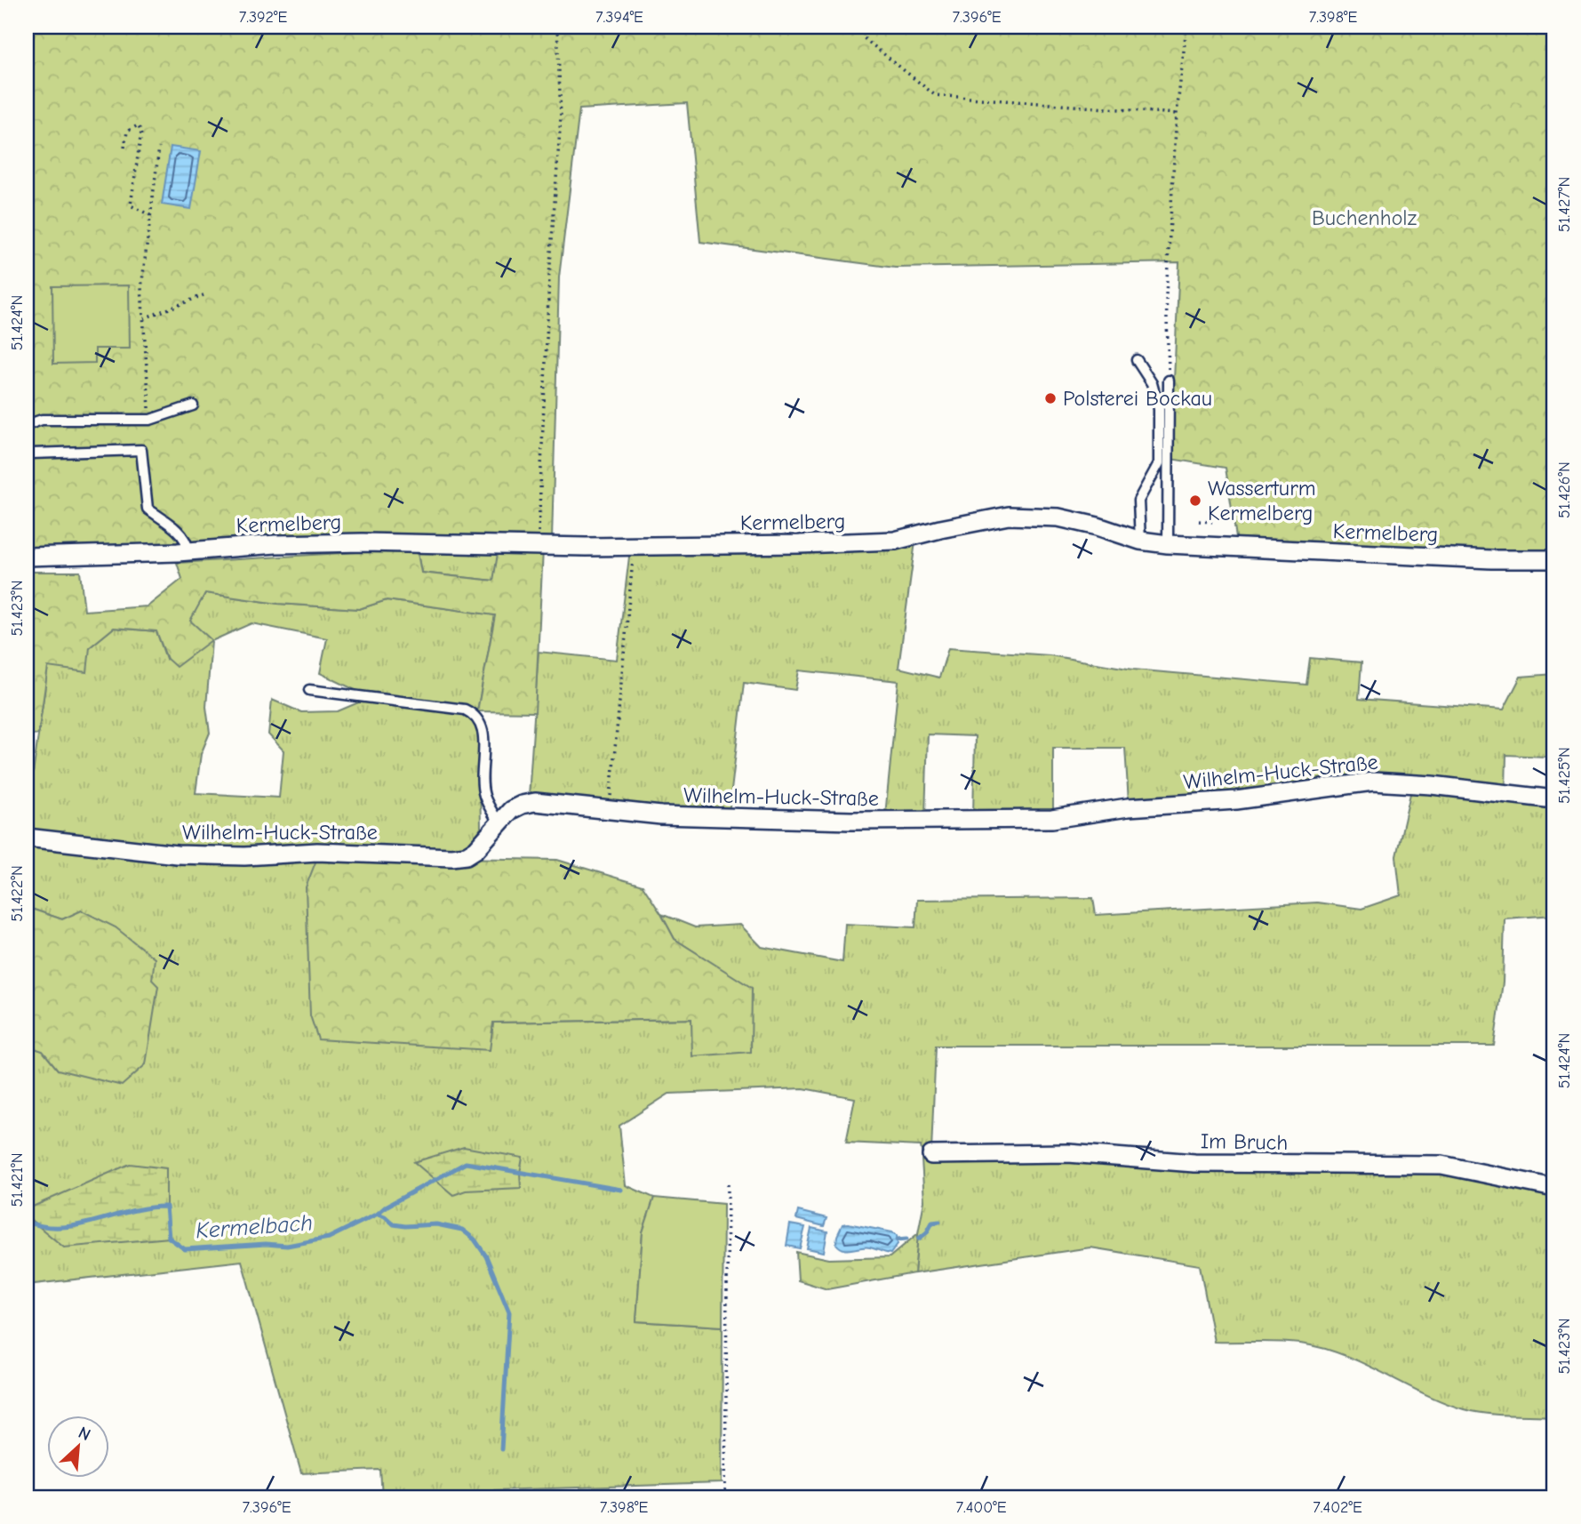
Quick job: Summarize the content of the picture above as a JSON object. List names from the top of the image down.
{
  "streets": {
    "street": ["Kermelberg", "Wilhelm-Huck-Straße", "Im Bruch"]
  },
  "water": ["Kermelbach"],
  "parks": ["Buchenholz"],
  "places": ["Polsterei Bockau", "Wasserturm Kermelberg"],
  "north": "top right",
  "coordinates": [
    "7.392°E",
    "7.394°E",
    "7.396°E",
    "7.398°E",
    "51.427°N",
    "51.424°N",
    "51.426°N",
    "51.423°N",
    "51.425°N",
    "51.422°N",
    "51.421°N",
    "7.400°E",
    "7.402°E"
  ]
}
